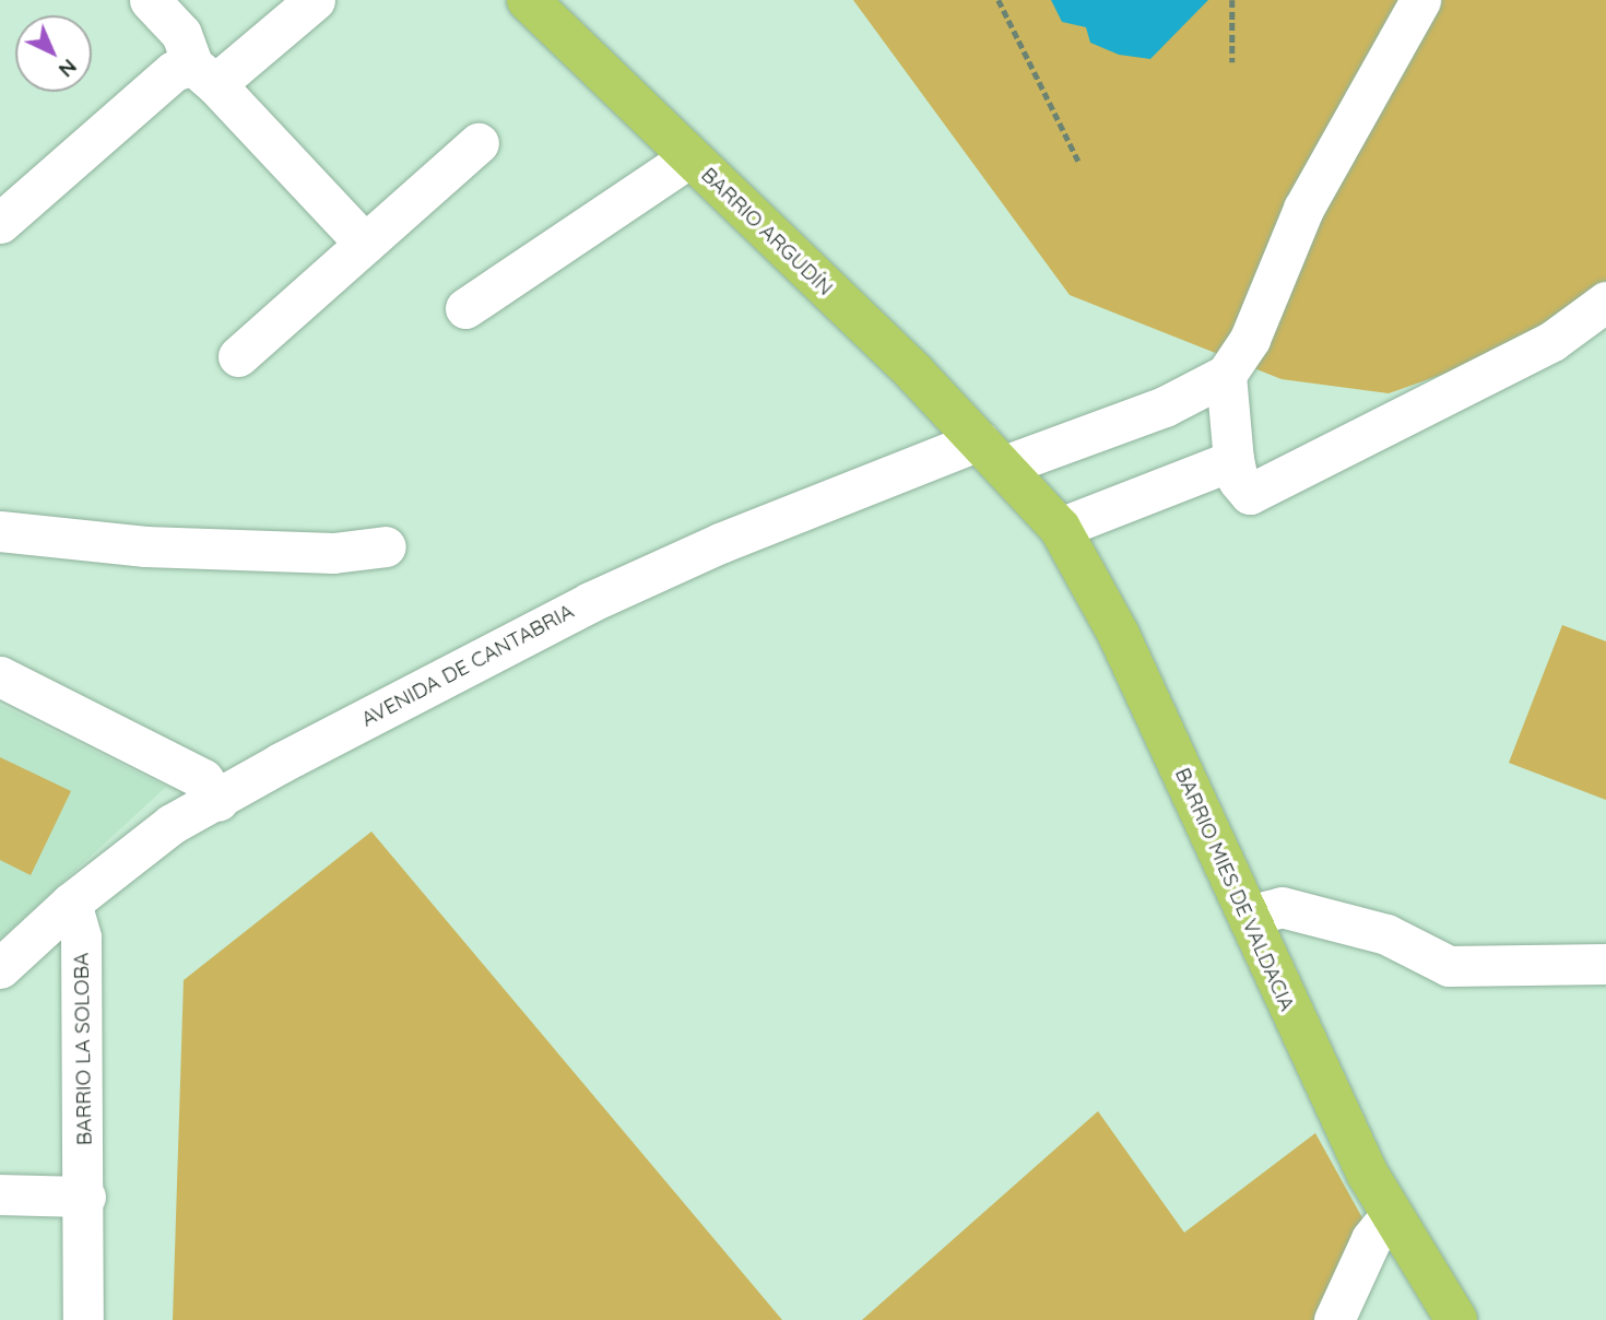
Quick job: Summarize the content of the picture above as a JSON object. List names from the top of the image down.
{
  "streets": {
    "main road": ["BARRIO ARGUDÍN", "BARRIO MIES DE VALDACIA"],
    "street": ["AVENIDA DE CANTABRIA", "BARRIO LA SOLOBA"]
  },
  "crossings": [
    ["BARRIO ARGUDÍN", "AVENIDA DE CANTABRIA"],
    ["BARRIO ARGUDÍN", "BARRIO MIES DE VALDACIA"],
    ["AVENIDA DE CANTABRIA", "BARRIO MIES DE VALDACIA"],
    ["AVENIDA DE CANTABRIA", "BARRIO LA SOLOBA"]
  ],
  "north": "bottom right"
}
